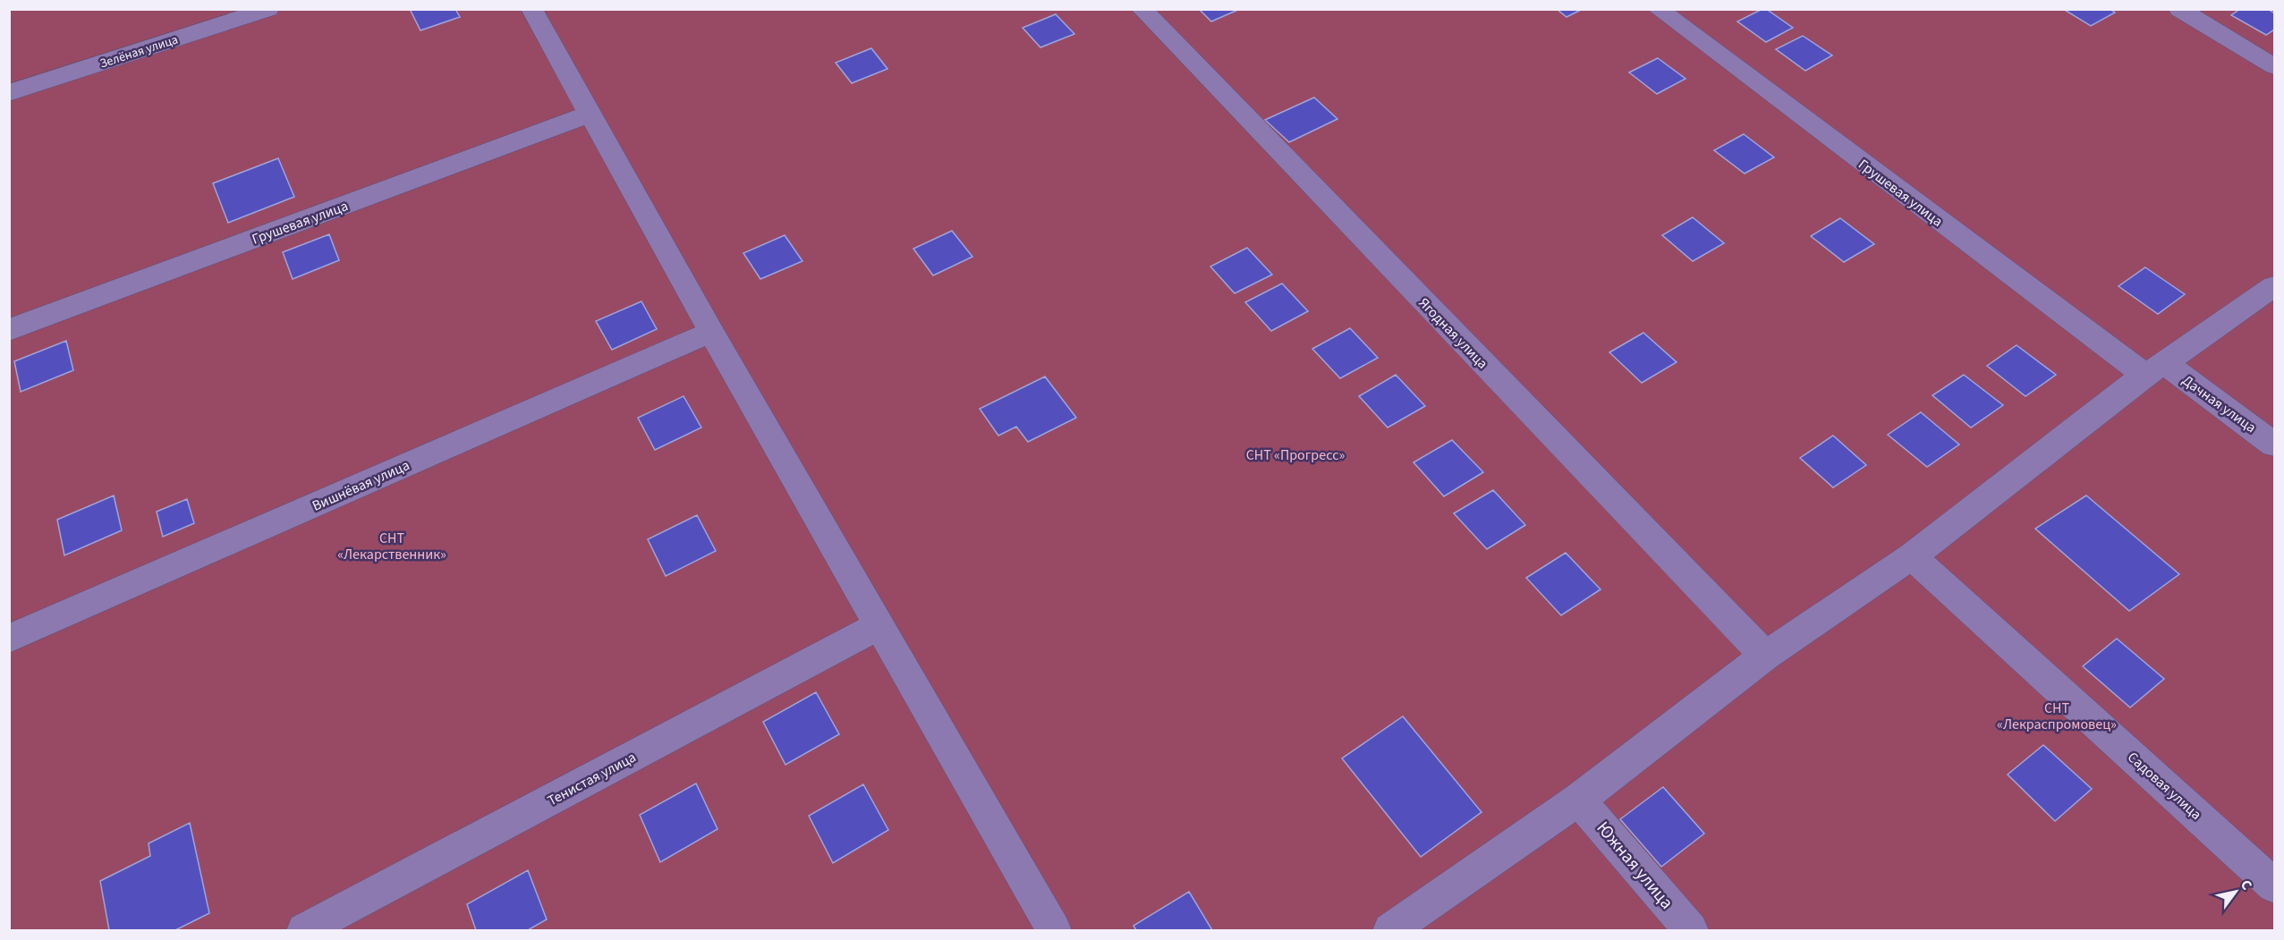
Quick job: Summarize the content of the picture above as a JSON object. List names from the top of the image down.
{
  "streets": {
    "street": [
      "Зелёная улица",
      "Грушевая улица",
      "Ягодная улица",
      "Дачная улица",
      "Вишнёвая улица",
      "Тенистая улица",
      "Садовая улица",
      "Южная улица"
    ]
  },
  "crossings": [
    ["Грушевая улица", "Дачная улица"]
  ],
  "parks": ["СНТ «Прогресс»", "СНТ «Лекарственник»", "СНТ «Лекраспромовец»"],
  "north": "top right"
}
